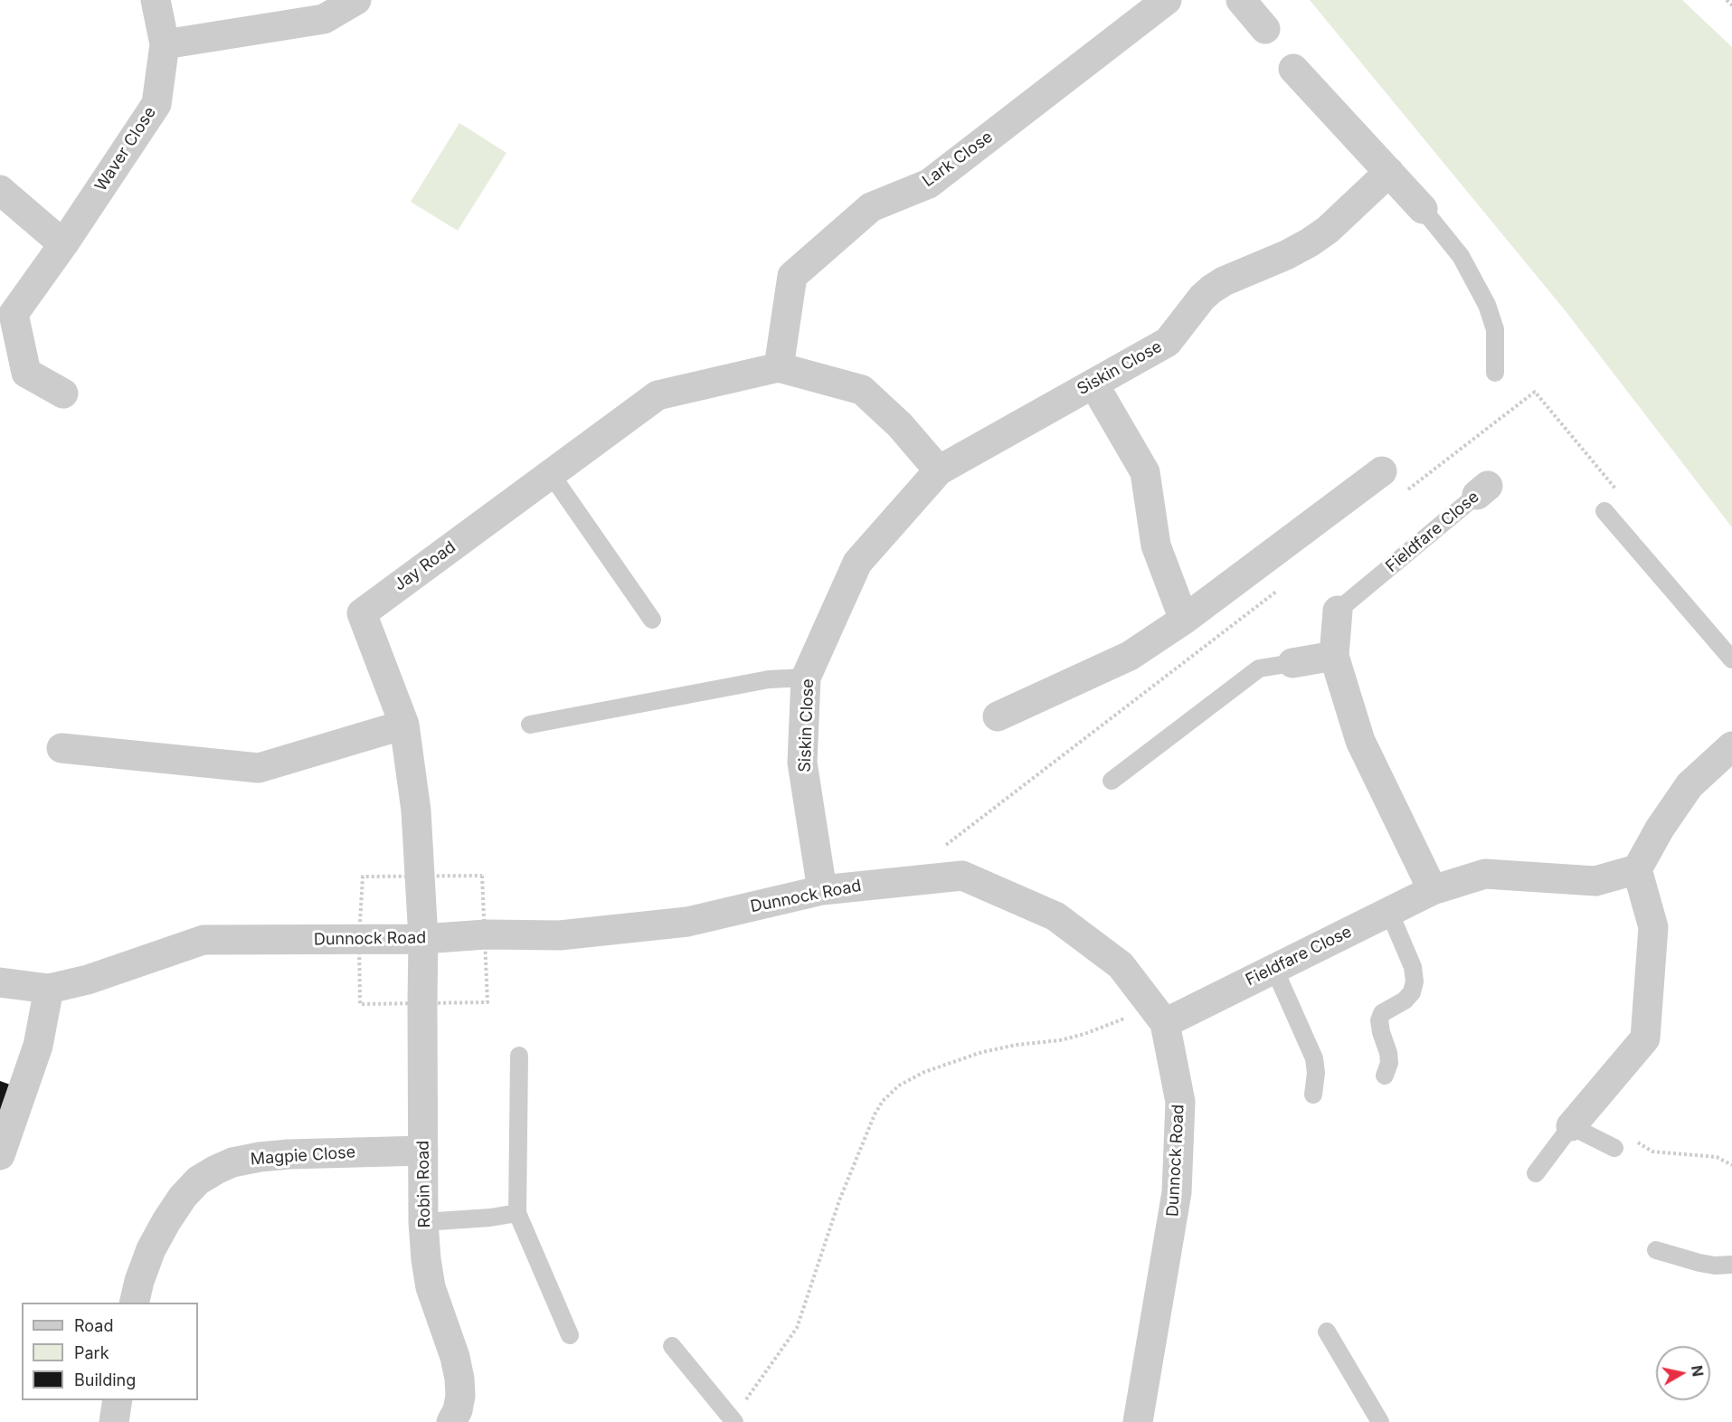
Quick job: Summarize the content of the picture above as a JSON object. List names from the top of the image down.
{
  "streets": {
    "street": [
      "Waver Close",
      "Lark Close",
      "Siskin Close",
      "Fieldfare Close",
      "Jay Road",
      "Dunnock Road",
      "Magpie Close",
      "Robin Road"
    ]
  },
  "crossings": [
    ["Lark Close", "Jay Road"],
    ["Siskin Close", "Dunnock Road"],
    ["Fieldfare Close", "Dunnock Road"],
    ["Jay Road", "Dunnock Road"],
    ["Jay Road", "Robin Road"],
    ["Dunnock Road", "Robin Road"],
    ["Magpie Close", "Robin Road"]
  ],
  "legend": ["Road", "Park", "Building"],
  "north": "right"
}
